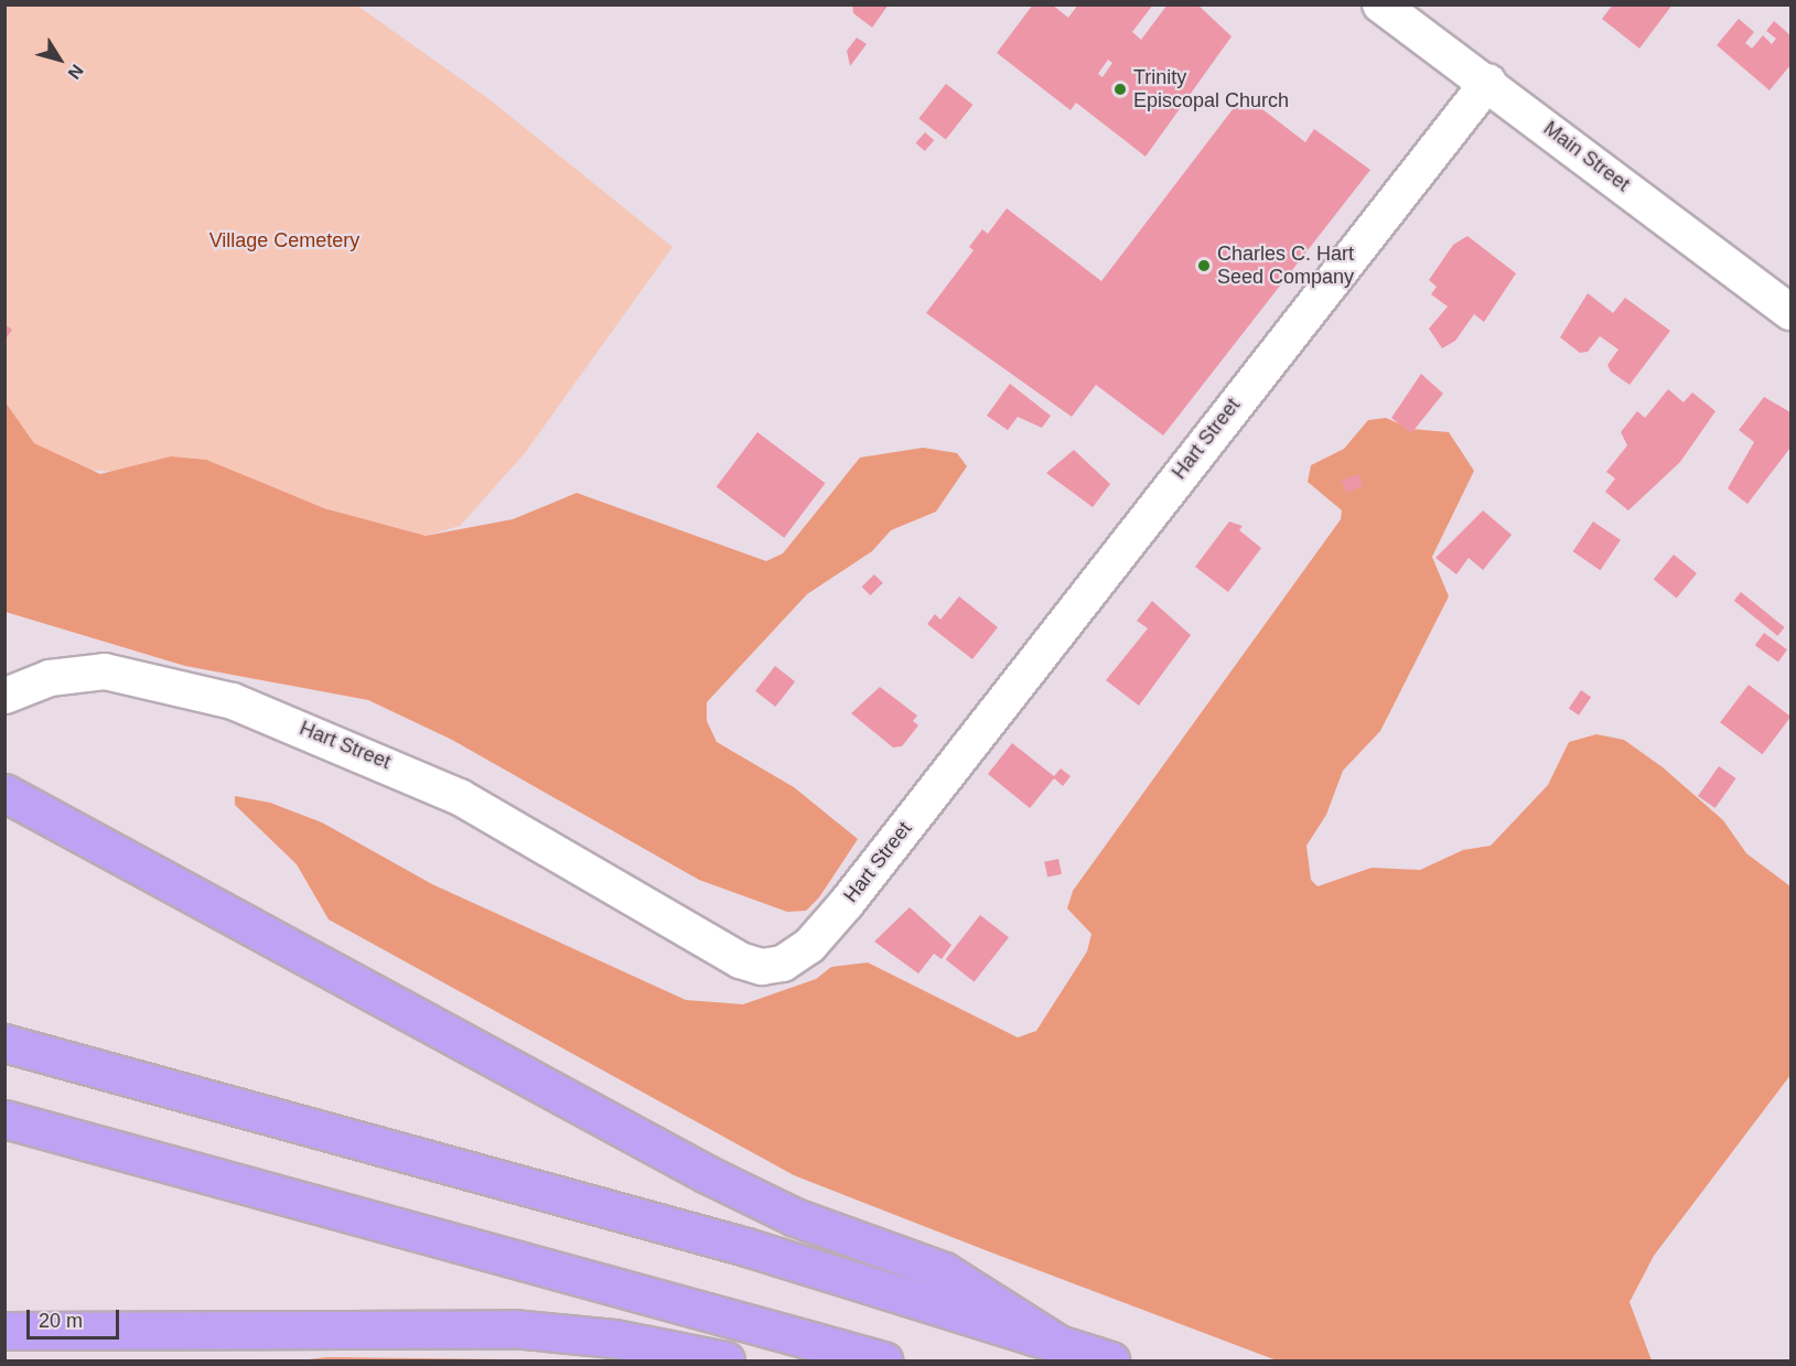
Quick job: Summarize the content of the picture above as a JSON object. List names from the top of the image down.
{
  "streets": {
    "street": ["Main Street", "Hart Street"]
  },
  "crossings": [
    ["Main Street", "Hart Street"]
  ],
  "parks": ["Village Cemetery"],
  "places": ["Trinity Episcopal Church", "Charles C. Hart Seed Company"],
  "scale_bar": "20 m",
  "north": "bottom right"
}
